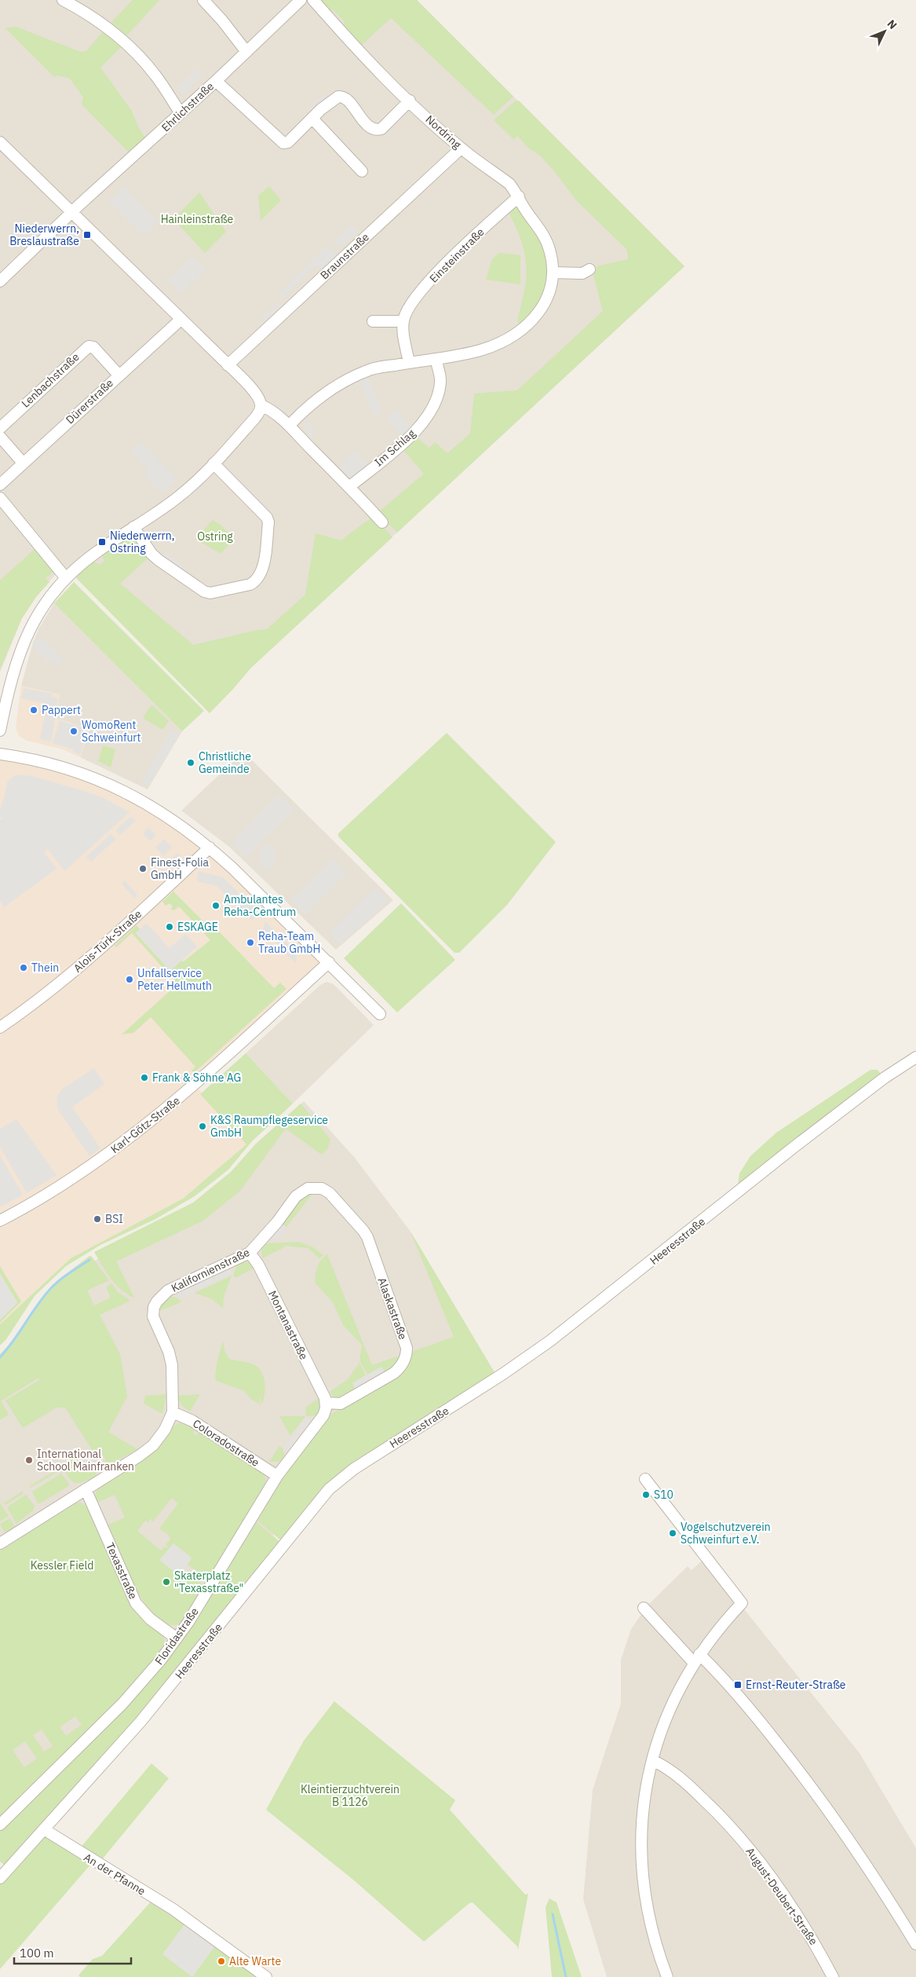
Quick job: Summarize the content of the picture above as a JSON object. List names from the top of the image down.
{
  "streets": {
    "street": [
      "Ehrlichstraße",
      "Nordring",
      "Einsteinstraße",
      "Braunstraße",
      "Lenbachstraße",
      "Dürerstraße",
      "Im Schlag",
      "Alois-Türk-Straße",
      "Karl-Götz-Straße",
      "Heeresstraße",
      "Kalifornienstraße",
      "Alaskastraße",
      "Montanastraße",
      "Coloradostraße",
      "Texasstraße",
      "Floridastraße",
      "An der Pfanne",
      "August-Deubert-Straße"
    ]
  },
  "crossings": [
    ["Nordring", "Einsteinstraße"],
    ["Nordring", "Braunstraße"],
    ["Nordring", "Im Schlag"],
    ["Lenbachstraße", "Dürerstraße"],
    ["Heeresstraße", "An der Pfanne"],
    ["Kalifornienstraße", "Alaskastraße"],
    ["Kalifornienstraße", "Montanastraße"],
    ["Kalifornienstraße", "Coloradostraße"],
    ["Kalifornienstraße", "Texasstraße"],
    ["Alaskastraße", "Montanastraße"],
    ["Alaskastraße", "Floridastraße"],
    ["Montanastraße", "Floridastraße"],
    ["Coloradostraße", "Floridastraße"],
    ["Texasstraße", "Floridastraße"]
  ],
  "parks": [
    "Hainleinstraße",
    "Ostring",
    "Kessler Field",
    "Kleintierzuchtverein B 1126"
  ],
  "places": {
    "transit": ["Niederwerrn, Breslaustraße", "Niederwerrn, Ostring", "Ernst-Reuter-Straße"],
    "other": [
      "Pappert",
      "WomoRent Schweinfurt",
      "Christliche Gemeinde",
      "Finest-Folia GmbH",
      "Ambulantes Reha-Centrum",
      "ESKAGE",
      "Reha-Team Traub GmbH",
      "Thein",
      "Unfallservice Peter Hellmuth",
      "Frank & Söhne AG",
      "K&S Raumpflegeservice GmbH",
      "BSI",
      "International School Mainfranken",
      "S10",
      "Vogelschutzverein Schweinfurt e.V.",
      "Skaterplatz \"Texasstraße\"",
      "Alte Warte"
    ]
  },
  "scale_bar": "100 m",
  "north": "top right"
}
